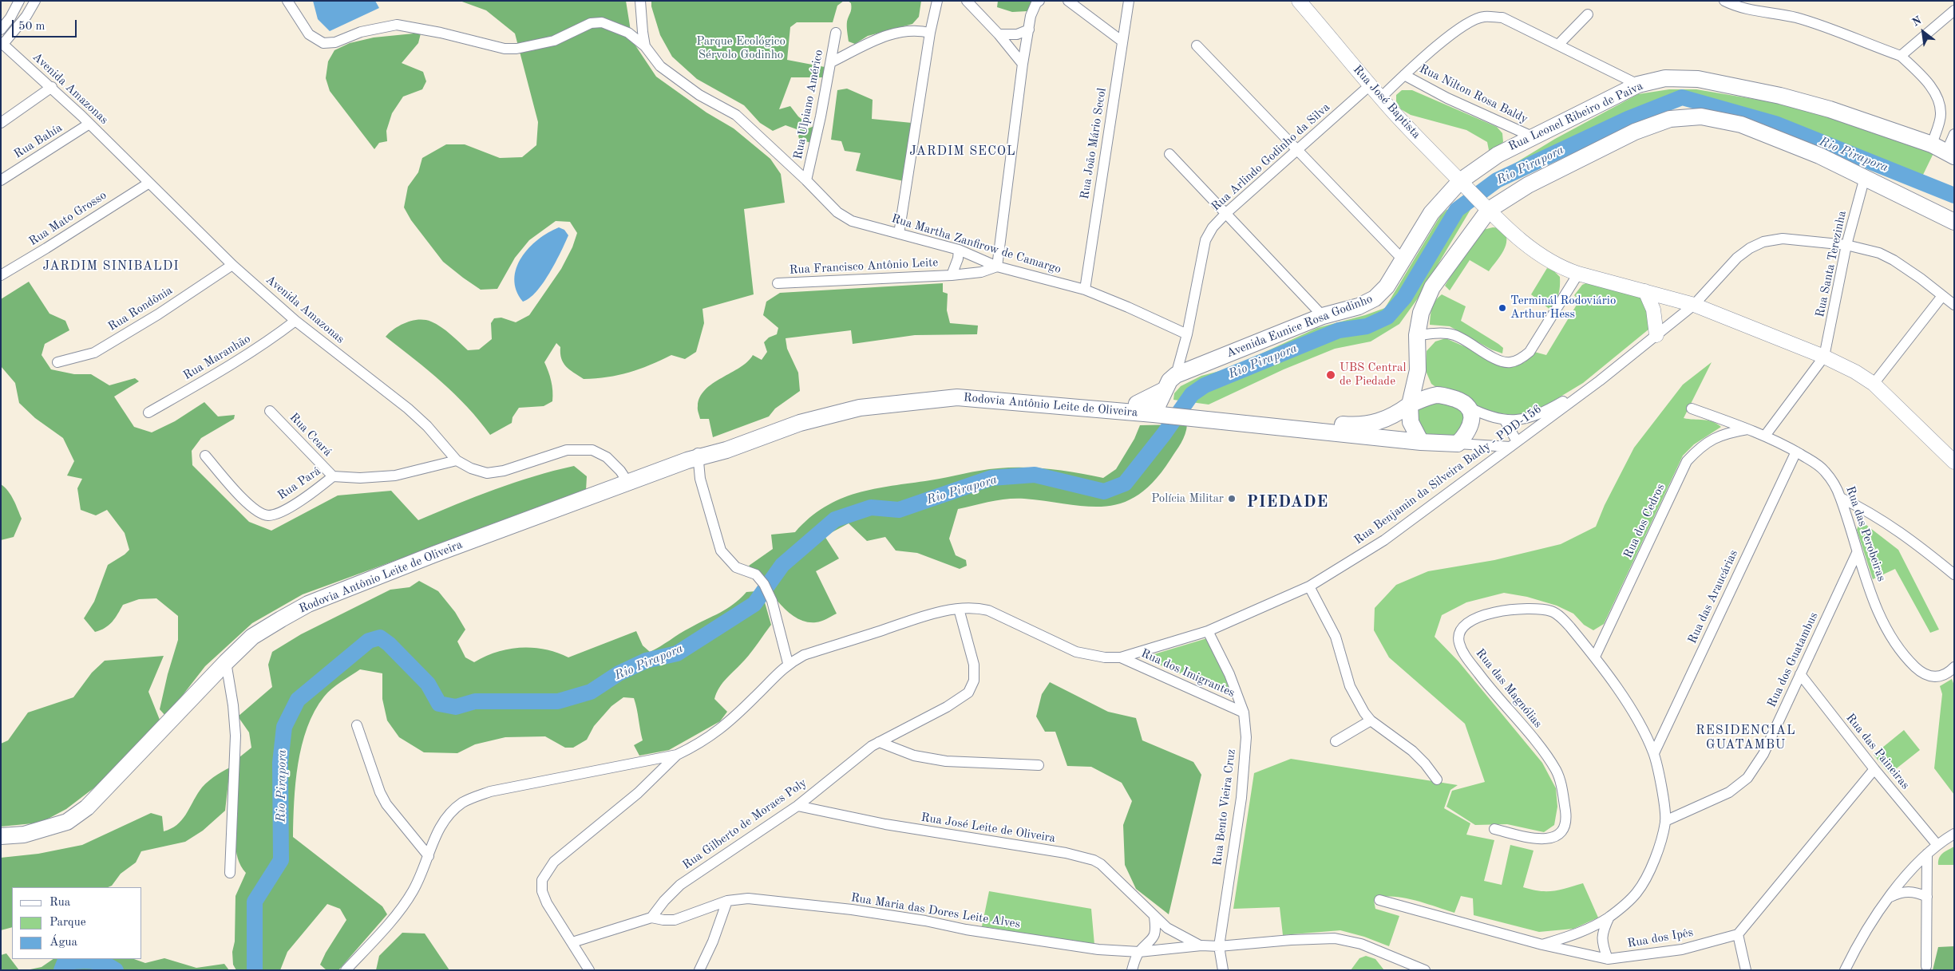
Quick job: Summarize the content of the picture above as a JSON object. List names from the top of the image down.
{
  "streets": {
    "main road": ["Rua Leonel Ribeiro de Paiva", "Avenida Eunice Rosa Godinho", "Rodovia Antônio Leite de Oliveira"],
    "street": [
      "Avenida Amazonas",
      "Rua Nilton Rosa Baldy",
      "Rua José Baptista",
      "Rua Ulpiano Américo",
      "Rua Bahía",
      "Rua João Mário Secol",
      "Rua Arlindo Godinho da Silva",
      "Rua Mato Grosso",
      "Rua Martha Zanfirow de Camargo",
      "Rua Santa Terezinha",
      "Rua Francisco Antônio Leite",
      "Rua Rondônia",
      "Rua Maranhão",
      "Rua Ceará",
      "Rua Benjamin da Silveira Baldy - PDD-156",
      "Rua Pará",
      "Rua dos Cedros",
      "Rua das Perobeiras",
      "Rua das Araucárias",
      "Rua dos Guatambus",
      "Rua dos Imigrantes",
      "Rua das Magnólias",
      "Rua das Paineiras",
      "Rua Bento Vieira Cruz",
      "Rua Gilberto de Moraes Poly",
      "Rua José Leite de Oliveira",
      "Rua Maria das Dores Leite Alves",
      "Rua dos Ipês"
    ]
  },
  "crossings": [
    ["Avenida Amazonas", "Rua Bahía"],
    ["Avenida Amazonas", "Rua Mato Grosso"],
    ["Avenida Amazonas", "Rua Rondônia"],
    ["Avenida Amazonas", "Rua Maranhão"],
    ["Avenida Amazonas", "Rodovia Antônio Leite de Oliveira"],
    ["Avenida Amazonas", "Rua Pará"],
    ["Rua Nilton Rosa Baldy", "Rua Leonel Ribeiro de Paiva"],
    ["Rua José Baptista", "Rua Leonel Ribeiro de Paiva"],
    ["Rua José Baptista", "Rua Arlindo Godinho da Silva"],
    ["Rua José Baptista", "Rua Santa Terezinha"],
    ["Rua José Baptista", "Avenida Eunice Rosa Godinho"],
    ["Rua José Baptista", "Rua Benjamin da Silveira Baldy - PDD-156"],
    ["Rua Ulpiano Américo", "Rua Martha Zanfirow de Camargo"],
    ["Rua Leonel Ribeiro de Paiva", "Avenida Eunice Rosa Godinho"],
    ["Rua João Mário Secol", "Rua Martha Zanfirow de Camargo"],
    ["Rua Arlindo Godinho da Silva", "Rua Martha Zanfirow de Camargo"],
    ["Rua Arlindo Godinho da Silva", "Avenida Eunice Rosa Godinho"],
    ["Rua Martha Zanfirow de Camargo", "Rua Francisco Antônio Leite"],
    ["Rua Santa Terezinha", "Rua Benjamin da Silveira Baldy - PDD-156"],
    ["Avenida Eunice Rosa Godinho", "Rodovia Antônio Leite de Oliveira"],
    ["Rodovia Antônio Leite de Oliveira", "Rua Benjamin da Silveira Baldy - PDD-156"],
    ["Rua Ceará", "Rua Pará"],
    ["Rua Benjamin da Silveira Baldy - PDD-156", "Rua dos Imigrantes"],
    ["Rua Benjamin da Silveira Baldy - PDD-156", "Rua Bento Vieira Cruz"],
    ["Rua Benjamin da Silveira Baldy - PDD-156", "Rua Gilberto de Moraes Poly"],
    ["Rua dos Cedros", "Rua das Perobeiras"],
    ["Rua dos Cedros", "Rua das Magnólias"],
    ["Rua das Perobeiras", "Rua das Araucárias"],
    ["Rua das Perobeiras", "Rua dos Guatambus"],
    ["Rua das Araucárias", "Rua das Magnólias"],
    ["Rua dos Guatambus", "Rua das Magnólias"],
    ["Rua dos Guatambus", "Rua das Paineiras"],
    ["Rua dos Imigrantes", "Rua Bento Vieira Cruz"],
    ["Rua das Magnólias", "Rua dos Ipês"],
    ["Rua Bento Vieira Cruz", "Rua Maria das Dores Leite Alves"],
    ["Rua Gilberto de Moraes Poly", "Rua José Leite de Oliveira"],
    ["Rua Gilberto de Moraes Poly", "Rua Maria das Dores Leite Alves"],
    ["Rua José Leite de Oliveira", "Rua Maria das Dores Leite Alves"]
  ],
  "districts": [
    "JARDIM SECOL",
    "JARDIM SINIBALDI",
    "PIEDADE",
    "RESIDENCIAL GUATAMBU"
  ],
  "water": ["Rio Pirapora"],
  "parks": ["Parque Ecológico Sérvolo Godinho"],
  "places": ["Terminál Rodoviário Arthur Hess", "UBS Central de Piedade", "Polícia Militar"],
  "legend": ["Rua", "Parque", "Água"],
  "scale_bar": "50 m",
  "north": "top left"
}
